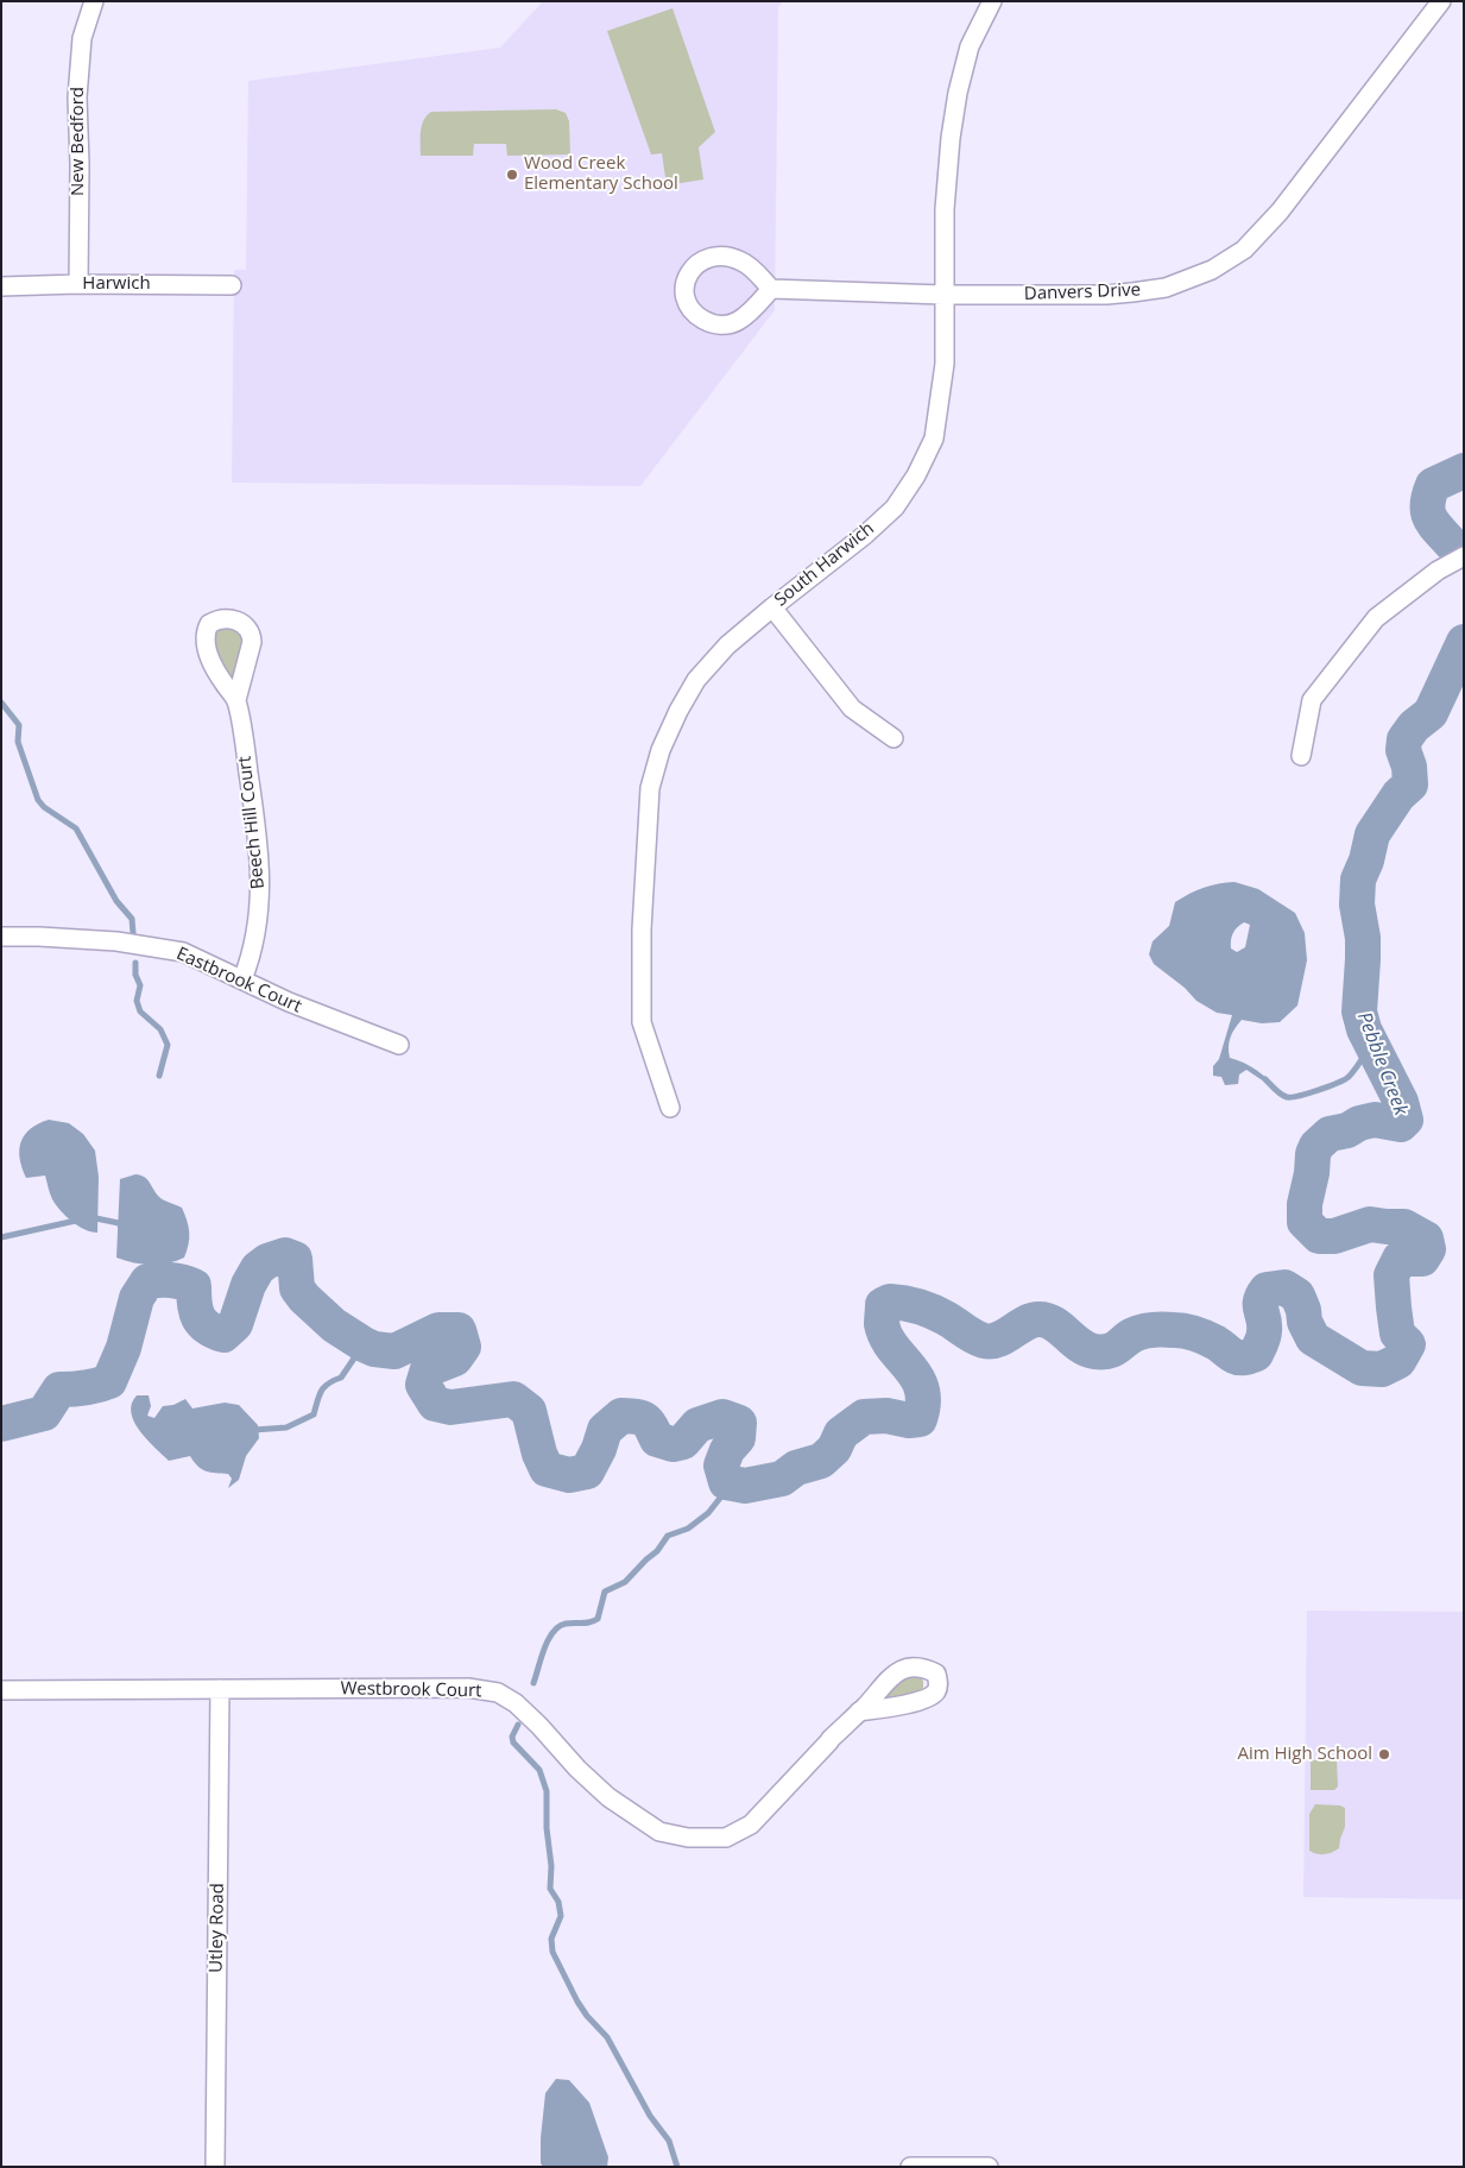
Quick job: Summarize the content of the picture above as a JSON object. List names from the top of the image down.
{
  "streets": {
    "street": [
      "New Bedford",
      "Harwich",
      "Danvers Drive",
      "South Harwich",
      "Beech Hill Court",
      "Eastbrook Court",
      "Westbrook Court",
      "Utley Road"
    ]
  },
  "crossings": [
    ["New Bedford", "Harwich"],
    ["Danvers Drive", "South Harwich"],
    ["Beech Hill Court", "Eastbrook Court"],
    ["Westbrook Court", "Utley Road"]
  ],
  "water": ["Pebble Creek"],
  "places": ["Wood Creek Elementary School", "Aim High School"]
}
